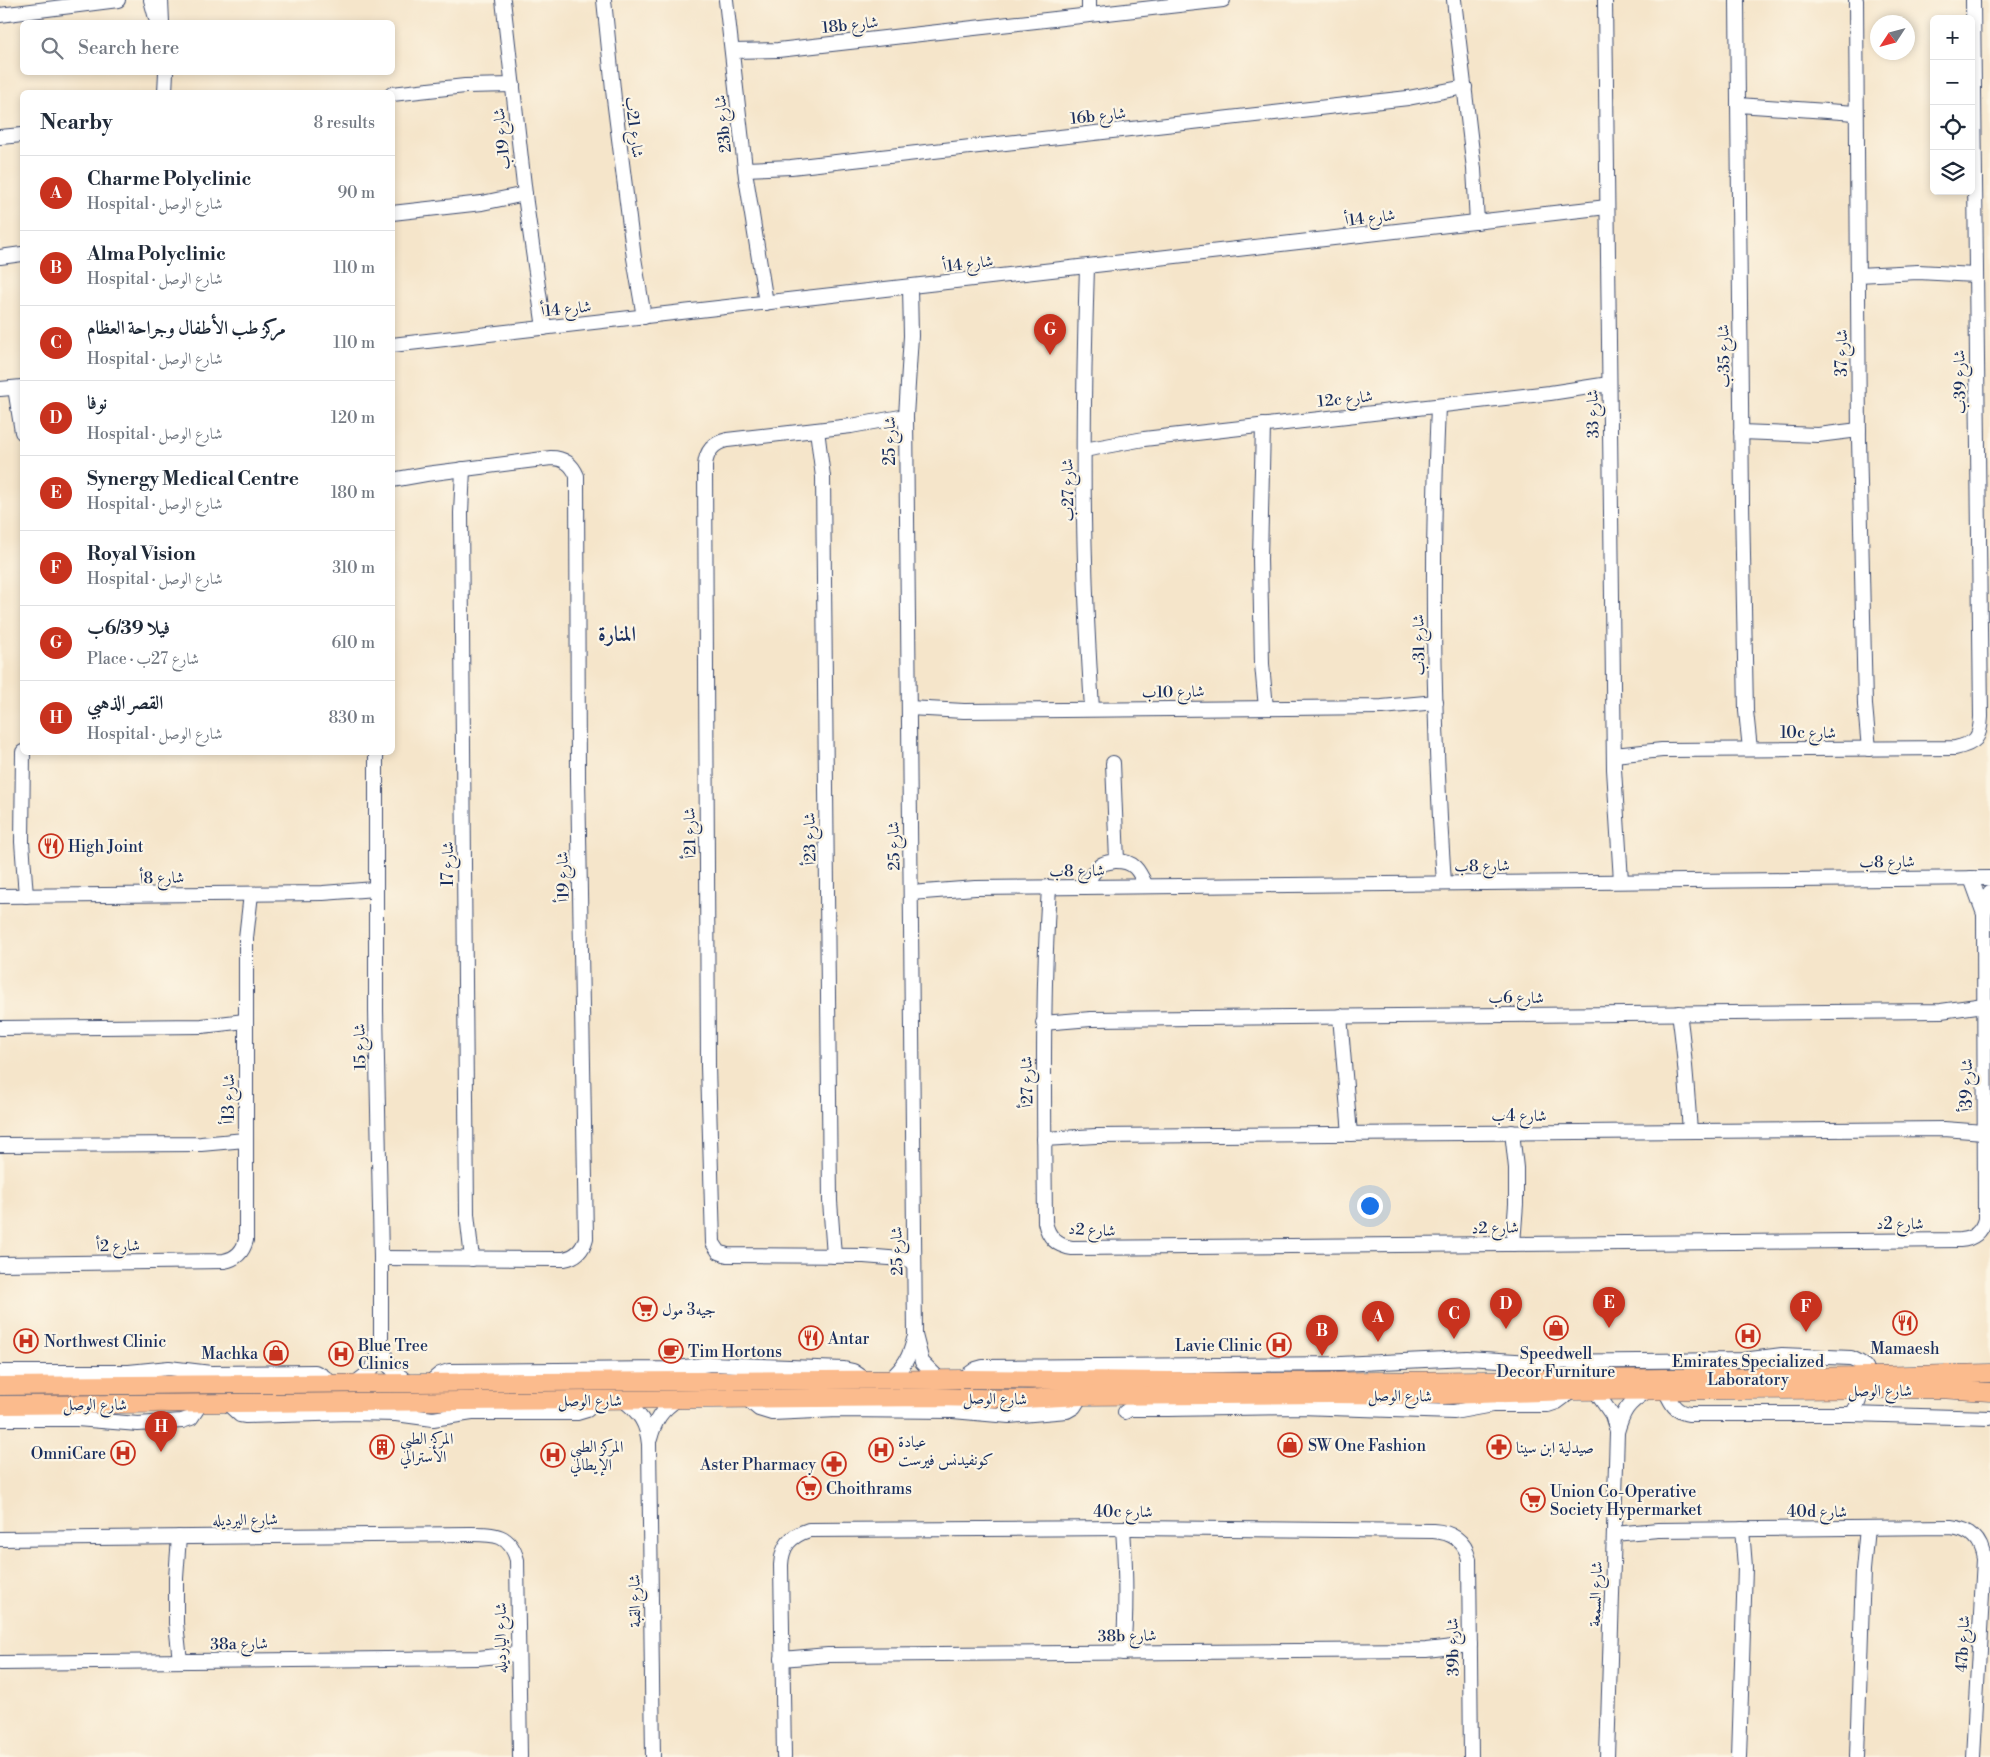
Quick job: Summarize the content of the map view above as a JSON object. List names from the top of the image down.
{
  "streets": {
    "main road": ["شارع الوصل"],
    "street": [
      "18b شارع",
      "16b شارع",
      "23b شارع",
      "شارع 21ب",
      "شارع 19ب",
      "شارع 14أ",
      "شارع 37",
      "شارع 35ب",
      "شارع 39ب",
      "12c شارع",
      "شارع 33",
      "شارع 25",
      "شارع 27ب",
      "شارع 31ب",
      "شارع 10ب",
      "10c شارع",
      "شارع 21أ",
      "شارع 23أ",
      "شارع 8ب",
      "شارع 17",
      "شارع 8أ",
      "شارع 19أ",
      "شارع 6ب",
      "شارع 15",
      "شارع 27أ",
      "شارع 39أ",
      "شارع 13أ",
      "شارع 4ب",
      "شارع 2د",
      "شارع 2أ",
      "40c شارع",
      "40d شارع",
      "شارع اليرديله",
      "شارع السمعة",
      "شارع القبة",
      "38b شارع",
      "شارع اليارديله",
      "38a شارع",
      "47b شارع",
      "39b شارع"
    ]
  },
  "crossings": [
    ["18b شارع", "23b شارع"],
    ["16b شارع", "23b شارع"],
    ["23b شارع", "شارع 14أ"],
    ["شارع 21ب", "شارع 14أ"],
    ["شارع 19ب", "شارع 14أ"],
    ["شارع 14أ", "شارع 33"],
    ["شارع 14أ", "شارع 25"],
    ["شارع 14أ", "شارع 27ب"],
    ["شارع 37", "10c شارع"],
    ["شارع 35ب", "10c شارع"],
    ["شارع 39ب", "10c شارع"],
    ["12c شارع", "شارع 33"],
    ["12c شارع", "شارع 27ب"],
    ["12c شارع", "شارع 31ب"],
    ["شارع 33", "10c شارع"],
    ["شارع 33", "شارع 8ب"],
    ["شارع 25", "شارع 10ب"],
    ["شارع 25", "شارع 8ب"],
    ["شارع 25", "شارع الوصل"],
    ["شارع 27ب", "شارع 10ب"],
    ["شارع 31ب", "شارع 10ب"],
    ["شارع 31ب", "شارع 8ب"],
    ["شارع 21أ", "شارع 23أ"],
    ["شارع 8ب", "شارع 27أ"],
    ["شارع 8ب", "شارع 39أ"],
    ["شارع 17", "شارع 19أ"],
    ["شارع 8أ", "شارع 15"],
    ["شارع 8أ", "شارع 13أ"],
    ["شارع 6ب", "شارع 27أ"],
    ["شارع 6ب", "شارع 39أ"],
    ["شارع 15", "شارع الوصل"],
    ["شارع 27أ", "شارع 4ب"],
    ["شارع 27أ", "شارع 2د"],
    ["شارع 39أ", "شارع 4ب"],
    ["شارع 39أ", "شارع 2د"],
    ["شارع 13أ", "شارع 2أ"],
    ["شارع الوصل", "شارع السمعة"],
    ["شارع الوصل", "شارع القبة"],
    ["40c شارع", "38b شارع"],
    ["40c شارع", "39b شارع"],
    ["40d شارع", "شارع السمعة"],
    ["40d شارع", "47b شارع"],
    ["شارع اليرديله", "شارع اليارديله"],
    ["38b شارع", "39b شارع"],
    ["شارع اليارديله", "38a شارع"]
  ],
  "districts": ["المنارة"],
  "places": {
    "restaurant": ["High Joint", "Mamaesh", "Antar"],
    "supermarket": ["جيه3 مول", "Choithrams", "Union Co-Operative Society Hypermarket"],
    "shop": ["Speedwell Decor Furniture", "Machka", "SW One Fashion"],
    "hospital": [
      "Emirates Specialized Laboratory",
      "Northwest Clinic",
      "Lavie Clinic",
      "Blue Tree Clinics",
      "عيادة كونفيدنس فيرست",
      "OmniCare",
      "المركز الطبي الإيطالي"
    ],
    "cafe": ["Tim Hortons"],
    "building": ["المركز الطبي الأسترالي"],
    "pharmacy": ["صيدلية ابن سينا", "Aster Pharmacy"]
  },
  "north": "bottom left",
  "page": {
    "map_buttons": ["+", "−"],
    "search": "Search here",
    "heading": ["Nearby", "8 results"],
    "list": [
      {
        "mark": "A",
        "name": "Charme Polyclinic",
        "note": "Hospital · شارع الوصل",
        "value": "90 m"
      },
      {
        "mark": "B",
        "name": "Alma Polyclinic",
        "note": "Hospital · شارع الوصل",
        "value": "110 m"
      },
      {
        "mark": "C",
        "name": "مركز طب الأطفال وجراحة العظام",
        "note": "Hospital · شارع الوصل",
        "value": "110 m"
      },
      {
        "mark": "D",
        "name": "نوفا",
        "note": "Hospital · شارع الوصل",
        "value": "120 m"
      },
      {
        "mark": "E",
        "name": "Synergy Medical Centre",
        "note": "Hospital · شارع الوصل",
        "value": "180 m"
      },
      {
        "mark": "F",
        "name": "Royal Vision",
        "note": "Hospital · شارع الوصل",
        "value": "310 m"
      },
      {
        "mark": "G",
        "name": "فيلا 6/39ب",
        "note": "Place · شارع 27ب",
        "value": "610 m"
      },
      {
        "mark": "H",
        "name": "القصر الذهبي",
        "note": "Hospital · شارع الوصل",
        "value": "830 m"
      }
    ],
    "pins": [
      "G",
      "E",
      "D",
      "F",
      "C",
      "A",
      "B",
      "H"
    ]
  }
}
